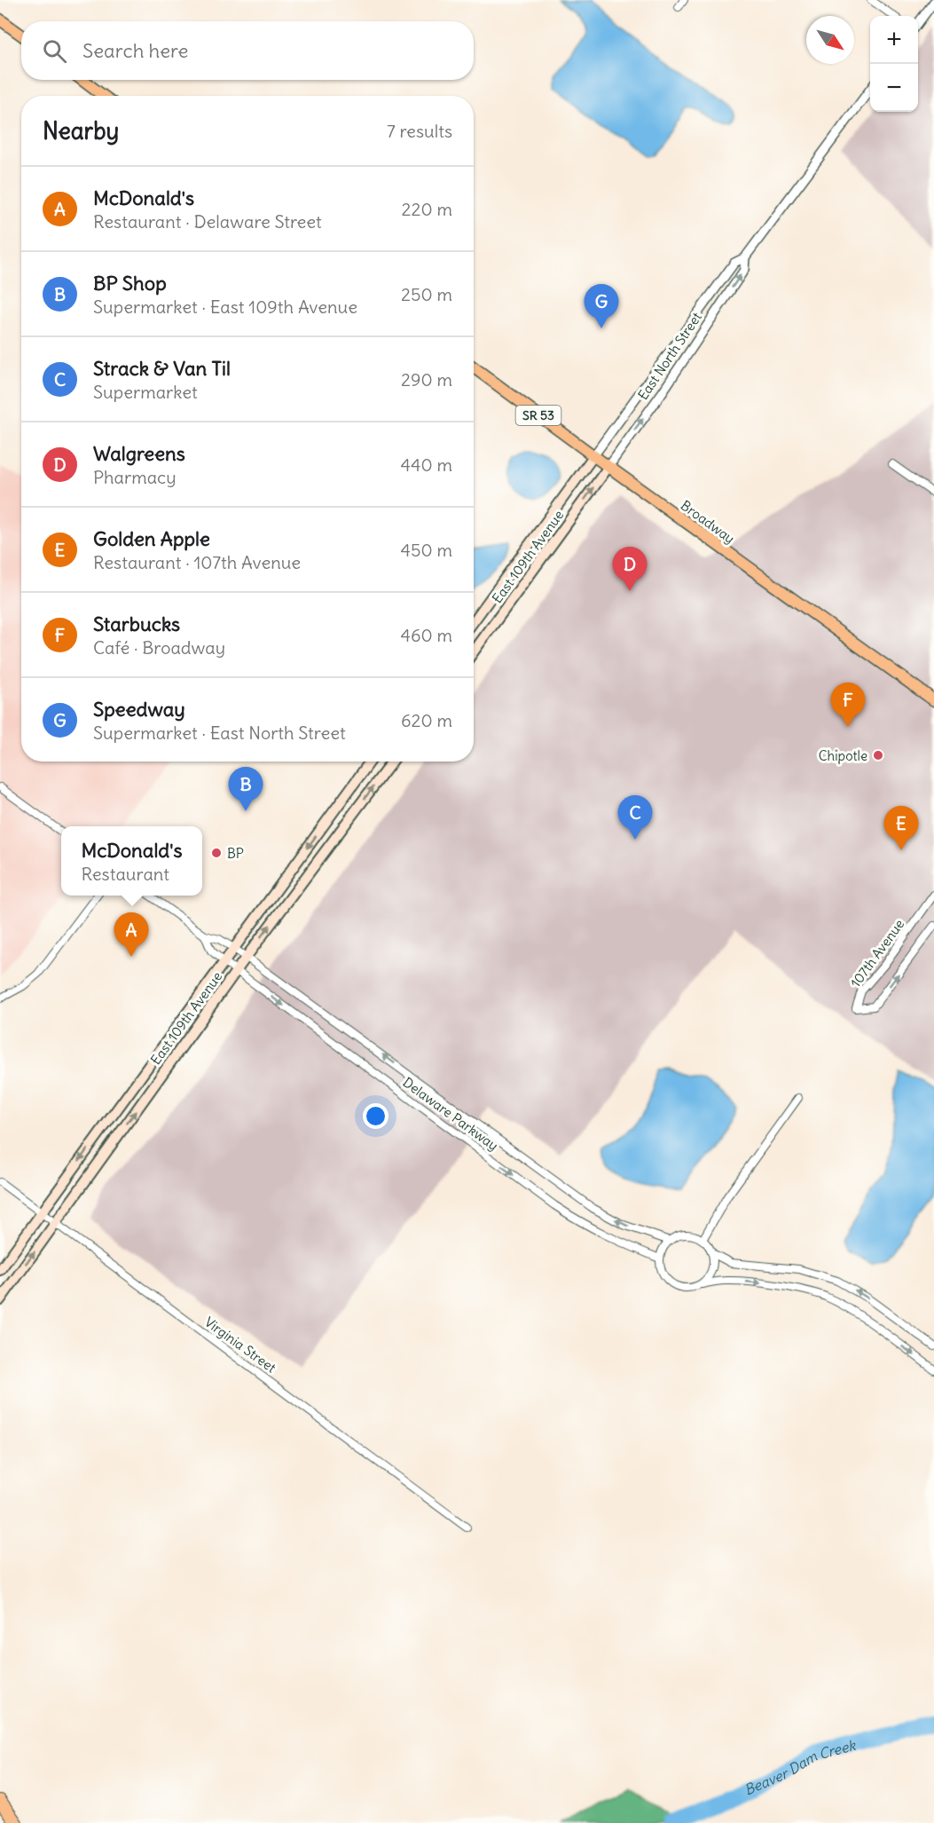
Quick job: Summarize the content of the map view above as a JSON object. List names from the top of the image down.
{
  "streets": {
    "main road": ["SR 53", "Broadway", "East 109th Avenue"],
    "street": [
      "East North Street",
      "107th Avenue",
      "Delaware Parkway",
      "Virginia Street"
    ]
  },
  "crossings": [
    ["East North Street", "Broadway"],
    ["East North Street", "East 109th Avenue"],
    ["Broadway", "East 109th Avenue"],
    ["East 109th Avenue", "Delaware Parkway"],
    ["East 109th Avenue", "Virginia Street"]
  ],
  "water": ["Beaver Dam Creek"],
  "places": ["Chipotle", "BP"],
  "north": "bottom right",
  "page": {
    "map_buttons": ["+", "−"],
    "search": "Search here",
    "heading": ["Nearby", "7 results"],
    "list": [
      {
        "mark": "A",
        "name": "McDonald's",
        "note": "Restaurant · Delaware Street",
        "value": "220 m"
      },
      {
        "mark": "B",
        "name": "BP Shop",
        "note": "Supermarket · East 109th Avenue",
        "value": "250 m"
      },
      {
        "mark": "C",
        "name": "Strack & Van Til",
        "note": "Supermarket",
        "value": "290 m"
      },
      {
        "mark": "D",
        "name": "Walgreens",
        "note": "Pharmacy",
        "value": "440 m"
      },
      {
        "mark": "E",
        "name": "Golden Apple",
        "note": "Restaurant · 107th Avenue",
        "value": "450 m"
      },
      {
        "mark": "F",
        "name": "Starbucks",
        "note": "Café · Broadway",
        "value": "460 m"
      },
      {
        "mark": "G",
        "name": "Speedway",
        "note": "Supermarket · East North Street",
        "value": "620 m"
      }
    ],
    "pins": [
      "G",
      "D",
      "F",
      "B",
      "C",
      "E",
      "A"
    ],
    "popup": ["McDonald's", "Restaurant"]
  }
}
